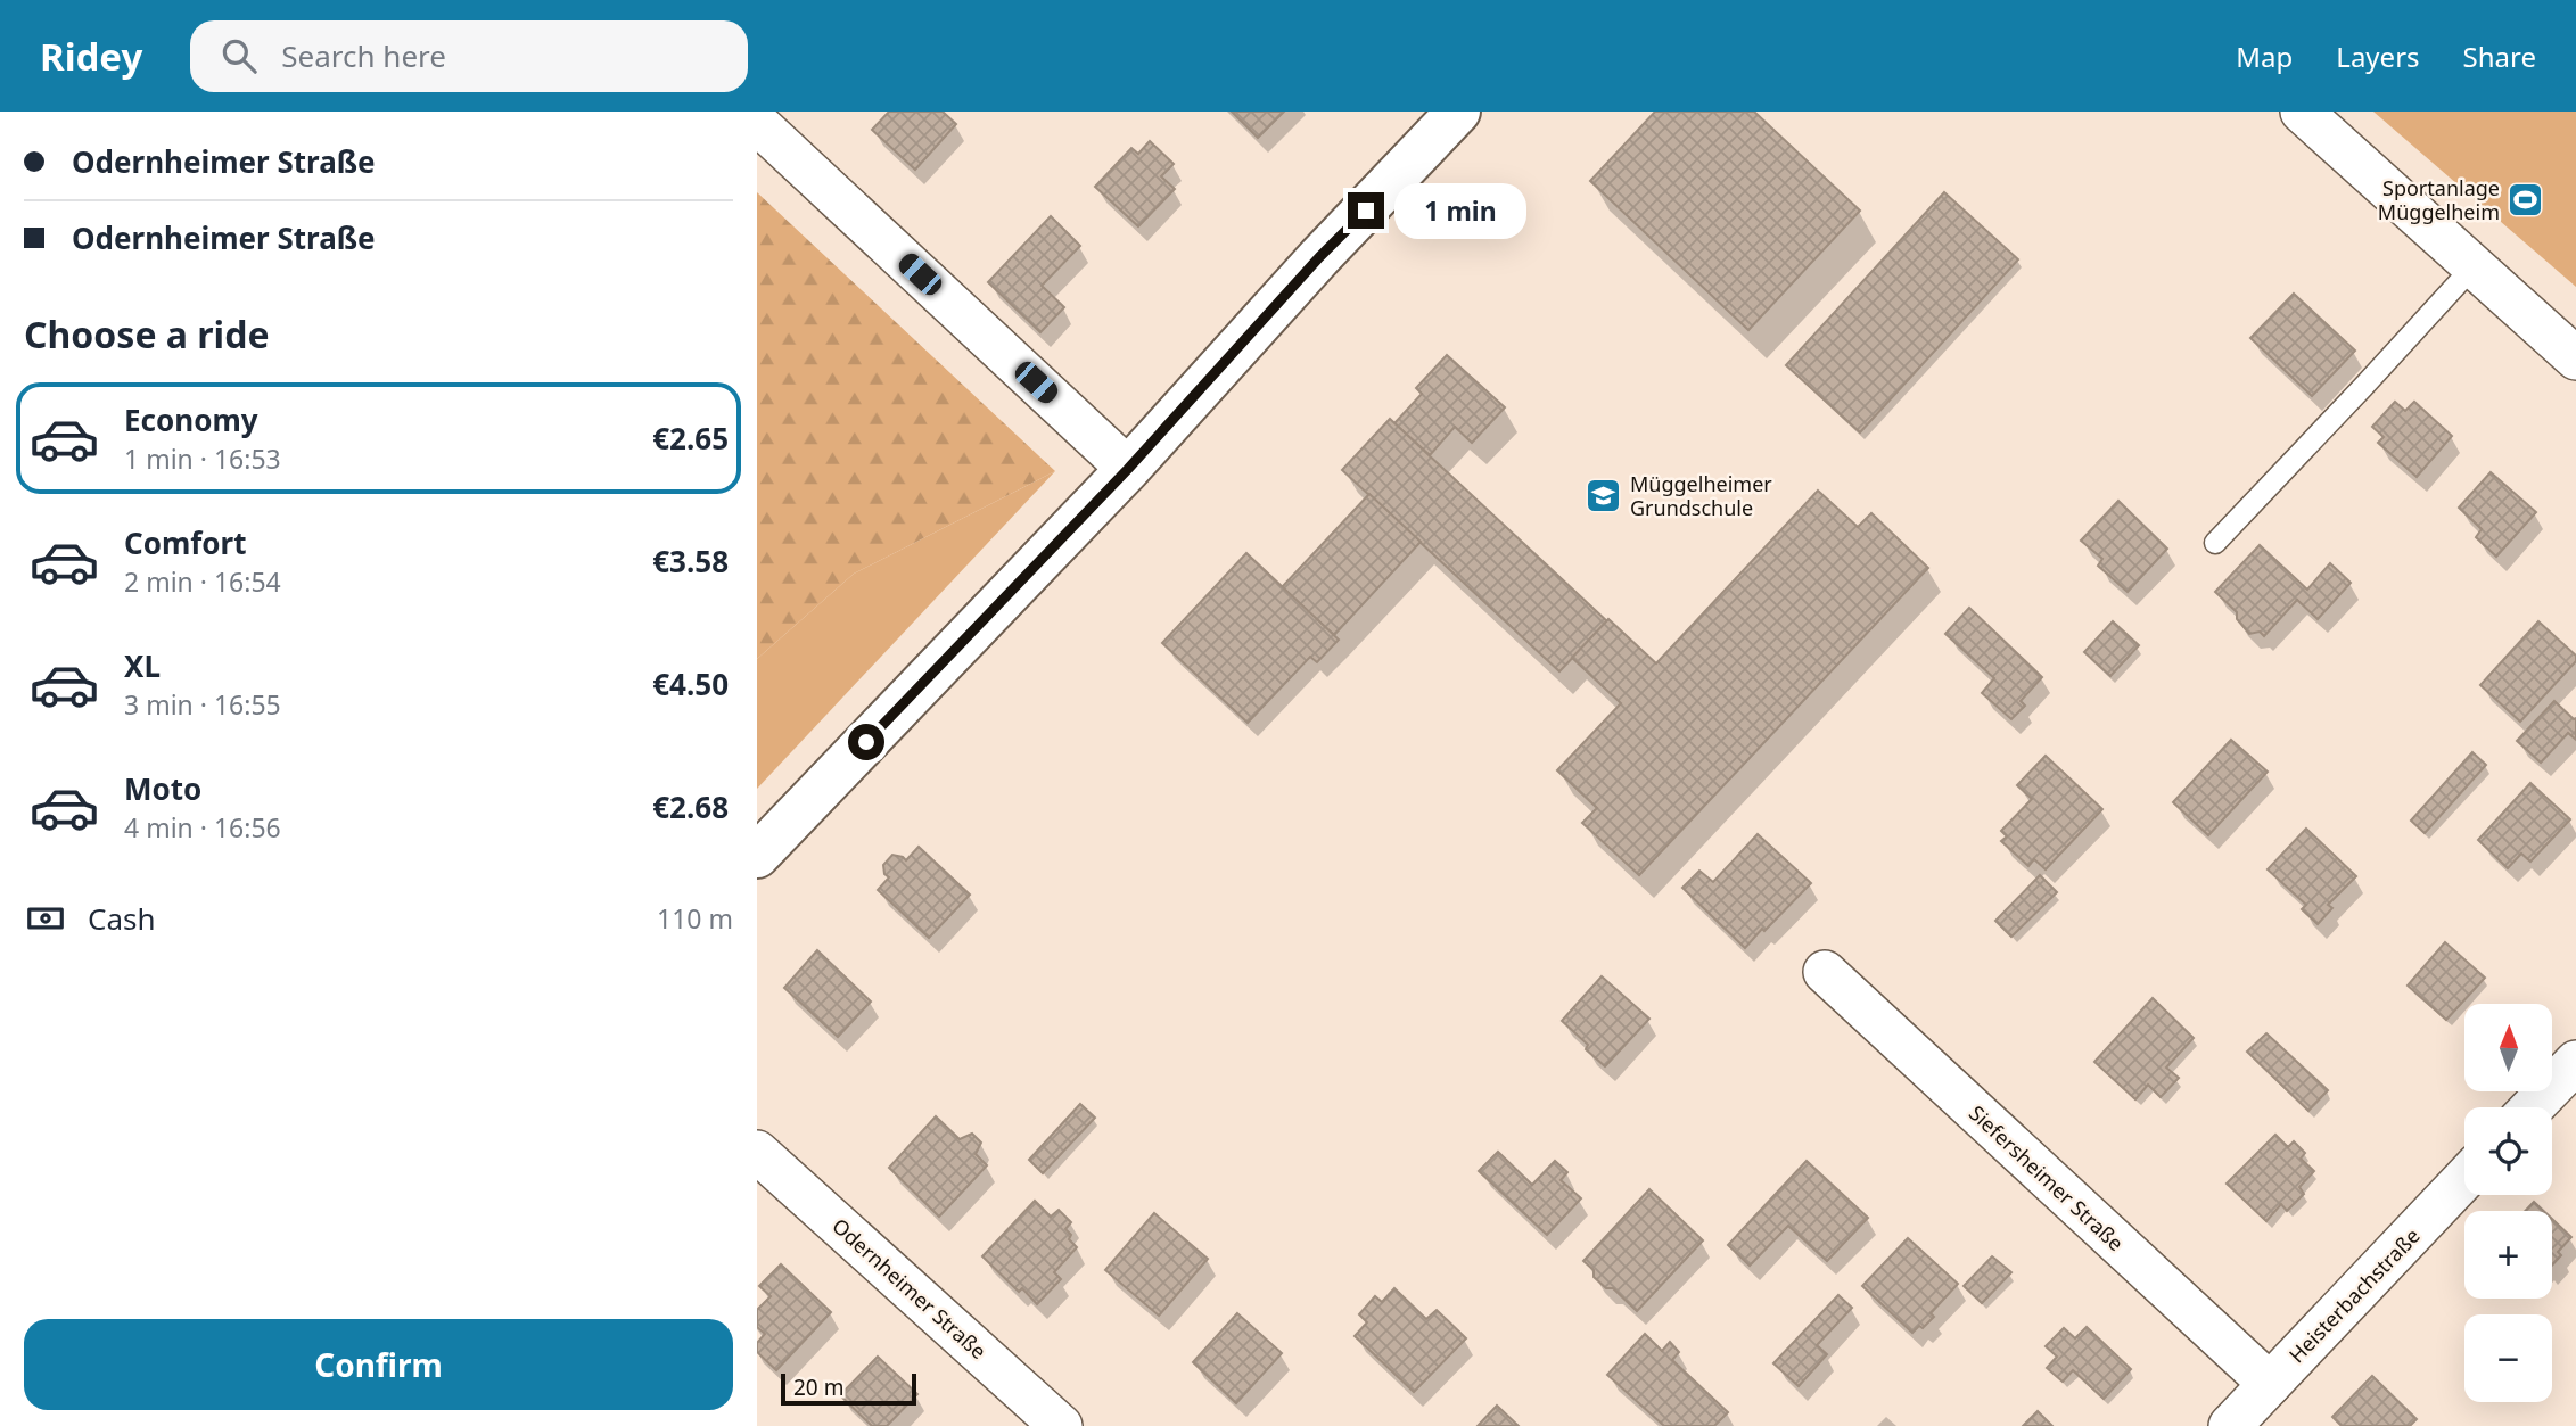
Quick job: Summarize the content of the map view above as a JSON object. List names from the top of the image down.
{
  "streets": {
    "street": ["Siefersheimer Straße", "Odernheimer Straße", "Heisterbachstraße"]
  },
  "crossings": [
    ["Siefersheimer Straße", "Heisterbachstraße"]
  ],
  "places": {
    "sports": ["Sportanlage Müggelheim"],
    "school or university": ["Müggelheimer Grundschule"]
  },
  "scale_bar": "20 m",
  "north": "top",
  "page": {
    "header": "Ridey",
    "search": "Search here",
    "nav": ["Map", "Layers", "Share"],
    "banner": ["Odernheimer Straße", "Odernheimer Straße"],
    "bubble": "1 min",
    "heading": "Choose a ride",
    "list": [
      {
        "name": "Economy",
        "note": "1 min · 16:53",
        "value": "€2.65"
      },
      {
        "name": "Comfort",
        "note": "2 min · 16:54",
        "value": "€3.58"
      },
      {
        "name": "XL",
        "note": "3 min · 16:55",
        "value": "€4.50"
      },
      {
        "name": "Moto",
        "note": "4 min · 16:56",
        "value": "€2.68"
      }
    ],
    "pay": ["Cash", "110 m"],
    "map_buttons": ["+", "−"],
    "buttons": "Confirm",
    "scale": "20 m"
  }
}
